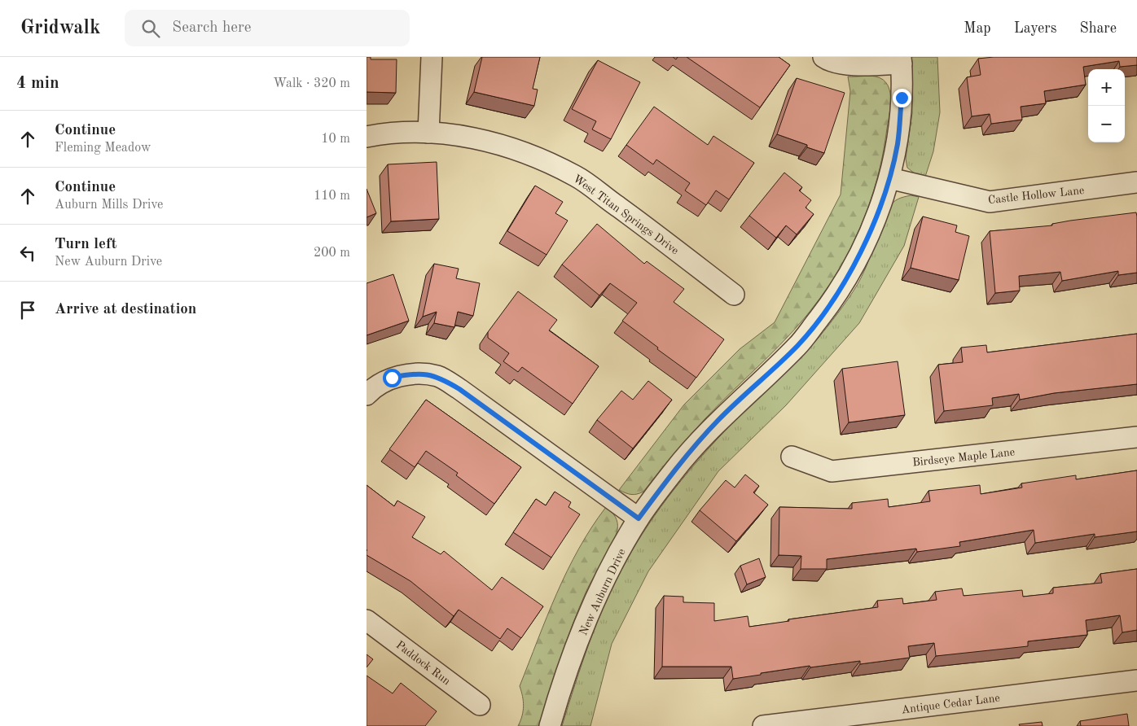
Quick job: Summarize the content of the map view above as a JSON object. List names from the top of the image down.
{
  "streets": {
    "street": [
      "Castle Hollow Lane",
      "West Titan Springs Drive",
      "Birdseye Maple Lane",
      "New Auburn Drive",
      "Paddock Run",
      "Antique Cedar Lane"
    ]
  },
  "crossings": [
    ["Castle Hollow Lane", "New Auburn Drive"]
  ],
  "page": {
    "header": "Gridwalk",
    "search": "Search here",
    "nav": ["Map", "Layers", "Share"],
    "heading": ["4 min", "Walk · 320 m"],
    "map_buttons": ["+", "−"],
    "list": [
      ["Continue", "Fleming Meadow", "10 m"],
      ["Continue", "Auburn Mills Drive", "110 m"],
      ["Turn left", "New Auburn Drive", "200 m"],
      "Arrive at destination"
    ]
  }
}
